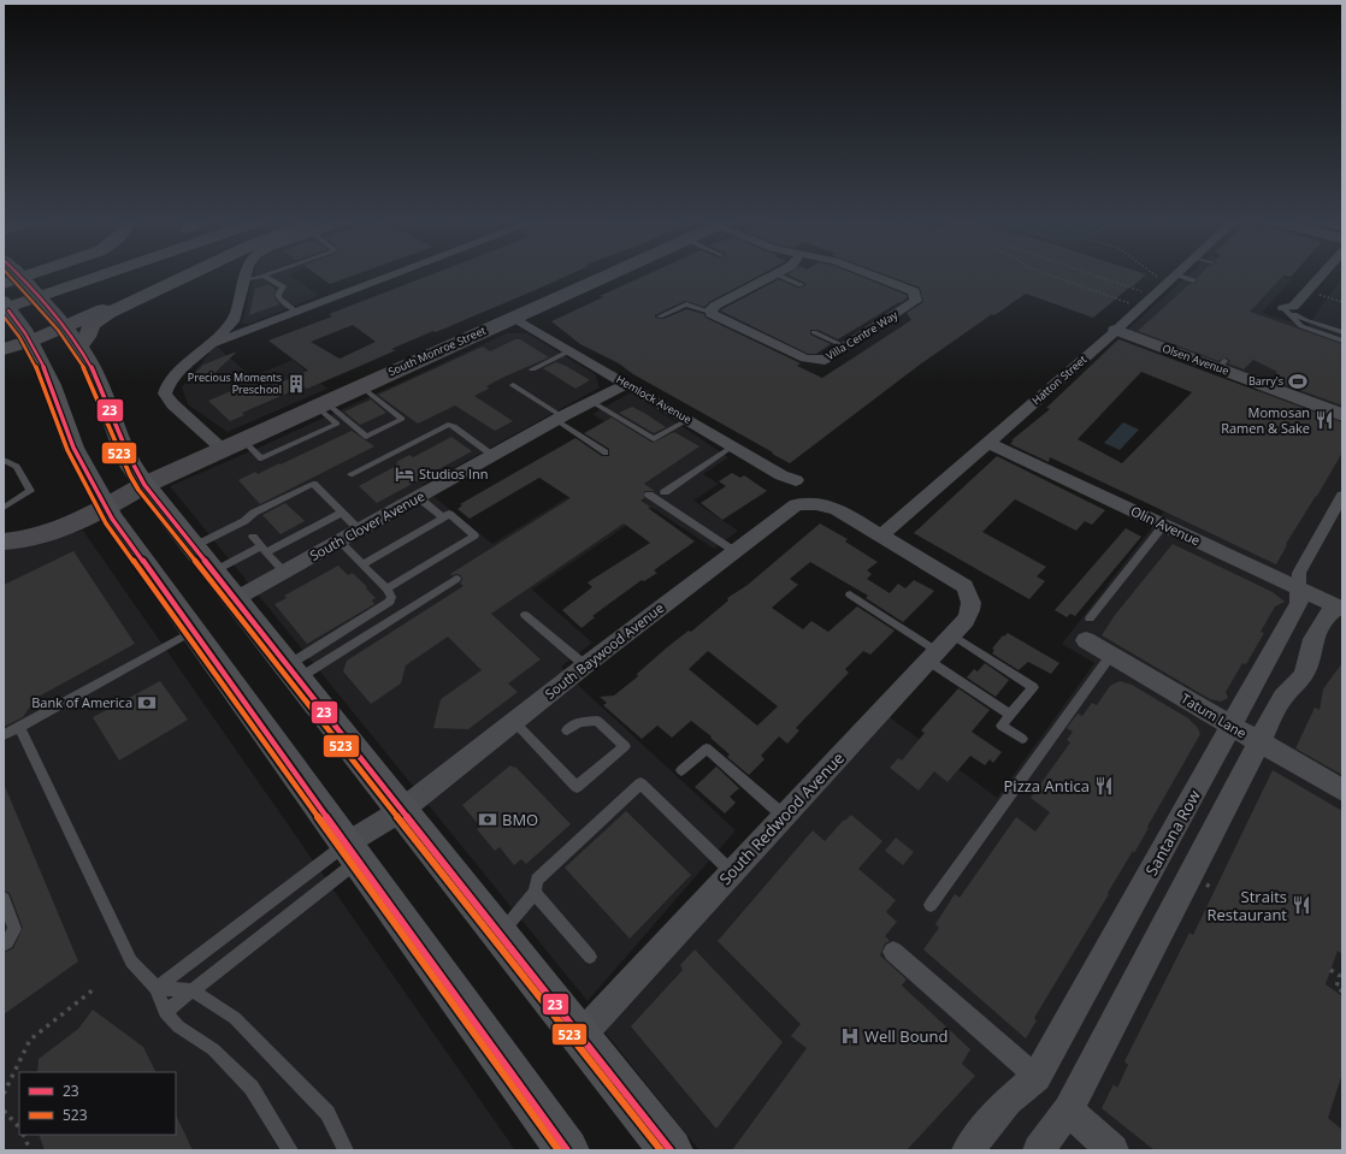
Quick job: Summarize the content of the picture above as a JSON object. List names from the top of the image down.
{
  "streets": {
    "main road": ["South Monroe Street"],
    "street": [
      "Villa Centre Way",
      "Olsen Avenue",
      "Hatton Street",
      "Hemlock Avenue",
      "South Clover Avenue",
      "Olin Avenue",
      "South Baywood Avenue",
      "Tatum Lane",
      "South Redwood Avenue",
      "Santana Row"
    ]
  },
  "crossings": [
    ["South Monroe Street", "Hemlock Avenue"],
    ["Olsen Avenue", "Hatton Street"],
    ["Hatton Street", "Olin Avenue"],
    ["Hatton Street", "South Baywood Avenue"],
    ["Hatton Street", "South Redwood Avenue"],
    ["Hemlock Avenue", "South Clover Avenue"],
    ["Olin Avenue", "Santana Row"],
    ["South Baywood Avenue", "South Redwood Avenue"],
    ["Tatum Lane", "Santana Row"]
  ],
  "places": {
    "sports": ["Barry's"],
    "building": ["Precious Moments Preschool"],
    "restaurant": ["Momosan Ramen & Sake", "Pizza Antica", "Straits Restaurant"],
    "hotel": ["Studios Inn"],
    "bank": ["Bank of America", "BMO"],
    "hospital": ["Well Bound"]
  },
  "lines": ["transit line 23", "transit line 523"],
  "legend": ["23", "523"]
}
